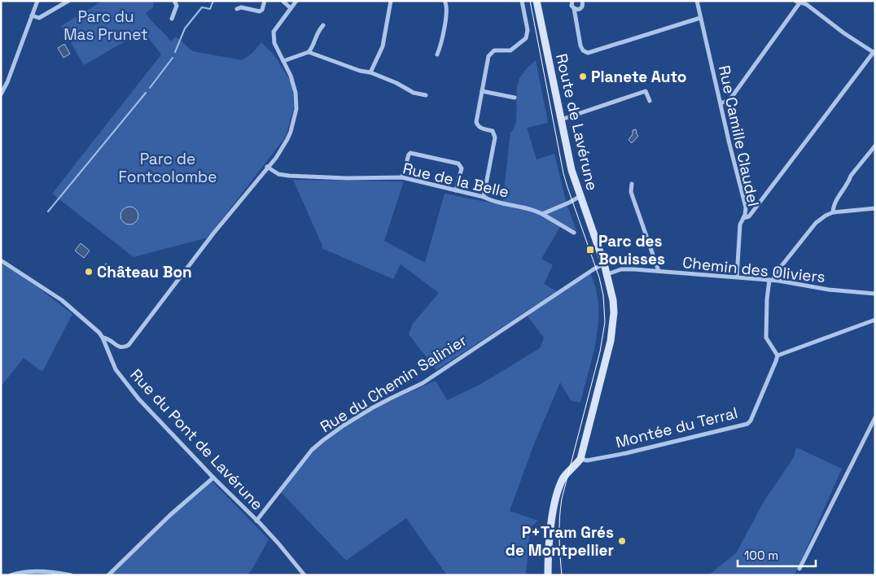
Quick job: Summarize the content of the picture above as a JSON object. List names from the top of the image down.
{
  "streets": {
    "main road": ["Route de Lavérune"],
    "street": [
      "Rue Camille Claudel",
      "Rue de la Belle",
      "Chemin des Oliviers",
      "Rue du Chemin Salinier",
      "Montée du Terral",
      "Rue du Pont de Lavérune"
    ]
  },
  "crossings": [
    ["Route de Lavérune", "Chemin des Oliviers"],
    ["Route de Lavérune", "Rue du Chemin Salinier"],
    ["Route de Lavérune", "Montée du Terral"],
    ["Rue Camille Claudel", "Chemin des Oliviers"],
    ["Rue du Chemin Salinier", "Rue du Pont de Lavérune"]
  ],
  "parks": ["Parc du Mas Prunet", "Parc de Fontcolombe"],
  "places": {
    "other": ["Planete Auto", "Château Bon", "P+Tram Grés de Montpellier"],
    "transit": ["Parc des Bouisses"]
  },
  "scale_bar": "100 m"
}
